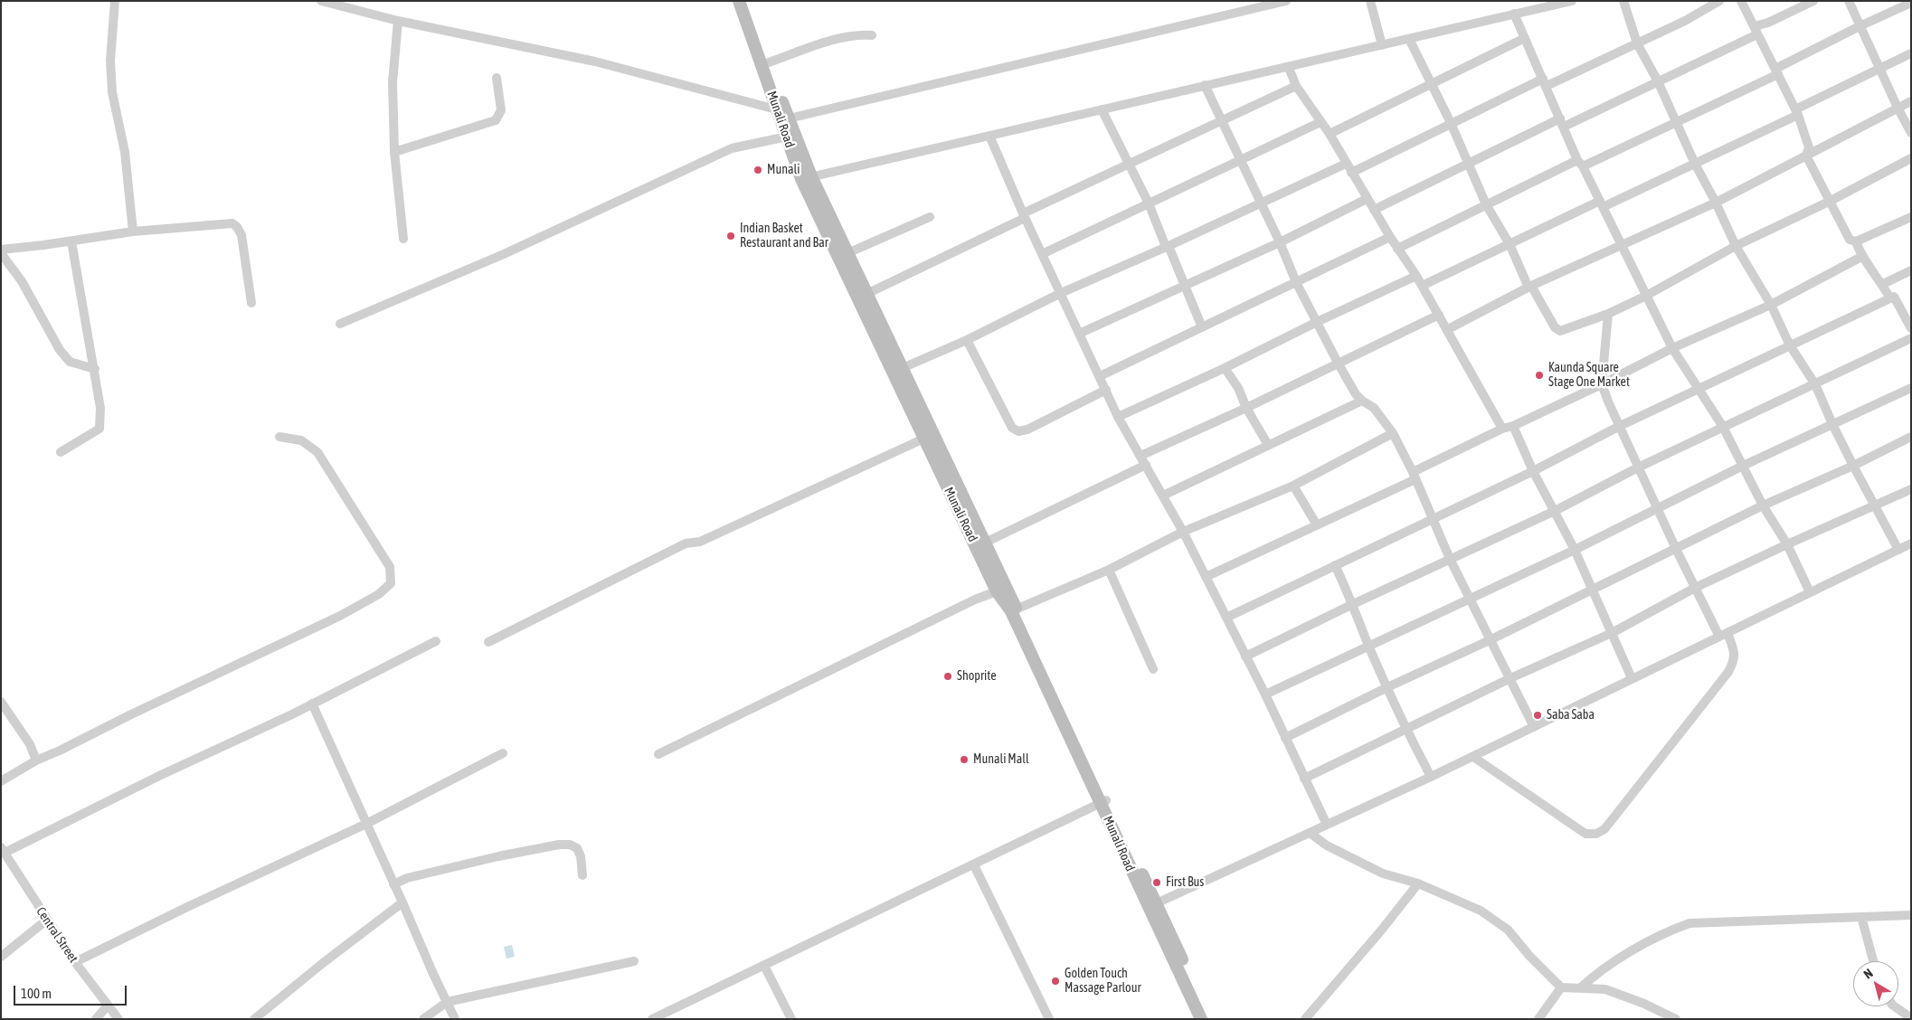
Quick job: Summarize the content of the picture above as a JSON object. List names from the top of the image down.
{
  "streets": {
    "main road": ["Munali Road"],
    "street": ["Central Street"]
  },
  "places": [
    "Munali",
    "Indian Basket Restaurant and Bar",
    "Kaunda Square Stage One Market",
    "Shoprite",
    "Saba Saba",
    "Munali Mall",
    "First Bus",
    "Golden Touch Massage Parlour"
  ],
  "scale_bar": "100 m",
  "north": "top left"
}
